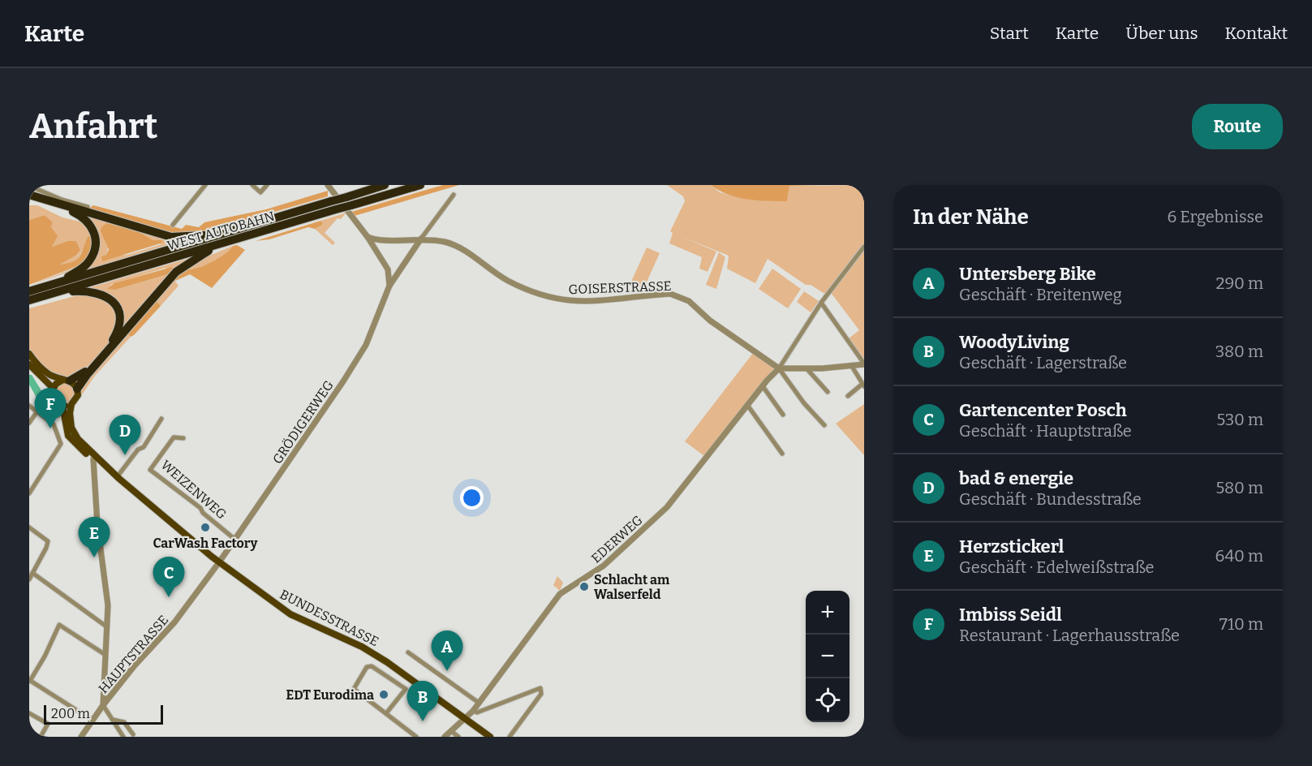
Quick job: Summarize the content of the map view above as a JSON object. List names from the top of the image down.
{
  "streets": {
    "highway": ["WEST AUTOBAHN"],
    "main road": ["BUNDESSTRASSE"],
    "street": [
      "GOISERSTRASSE",
      "GRÖDIGERWEG",
      "WEIZENWEG",
      "EDERWEG",
      "HAUPTSTRASSE"
    ]
  },
  "crossings": [
    ["GOISERSTRASSE", "GRÖDIGERWEG"],
    ["GOISERSTRASSE", "EDERWEG"],
    ["GRÖDIGERWEG", "WEIZENWEG"],
    ["GRÖDIGERWEG", "BUNDESSTRASSE"],
    ["GRÖDIGERWEG", "HAUPTSTRASSE"],
    ["EDERWEG", "BUNDESSTRASSE"],
    ["BUNDESSTRASSE", "HAUPTSTRASSE"]
  ],
  "places": ["CarWash Factory", "Schlacht am Walserfeld", "EDT Eurodima"],
  "scale_bar": "200 m",
  "page": {
    "header": "Karte",
    "nav": [
      "Start",
      "Karte",
      "Über uns",
      "Kontakt"
    ],
    "buttons": "Route",
    "title": "Anfahrt",
    "heading": ["In der Nähe", "6 Ergebnisse"],
    "list": [
      {
        "mark": "A",
        "name": "Untersberg Bike",
        "note": "Geschäft · Breitenweg",
        "value": "290 m"
      },
      {
        "mark": "B",
        "name": "WoodyLiving",
        "note": "Geschäft · Lagerstraße",
        "value": "380 m"
      },
      {
        "mark": "C",
        "name": "Gartencenter Posch",
        "note": "Geschäft · Hauptstraße",
        "value": "530 m"
      },
      {
        "mark": "D",
        "name": "bad & energie",
        "note": "Geschäft · Bundesstraße",
        "value": "580 m"
      },
      {
        "mark": "E",
        "name": "Herzstickerl",
        "note": "Geschäft · Edelweißstraße",
        "value": "640 m"
      },
      {
        "mark": "F",
        "name": "Imbiss Seidl",
        "note": "Restaurant · Lagerhausstraße",
        "value": "710 m"
      }
    ],
    "pins": [
      "F",
      "D",
      "E",
      "C",
      "A",
      "B"
    ],
    "map_buttons": ["+", "−"],
    "scale": "200 m"
  }
}
